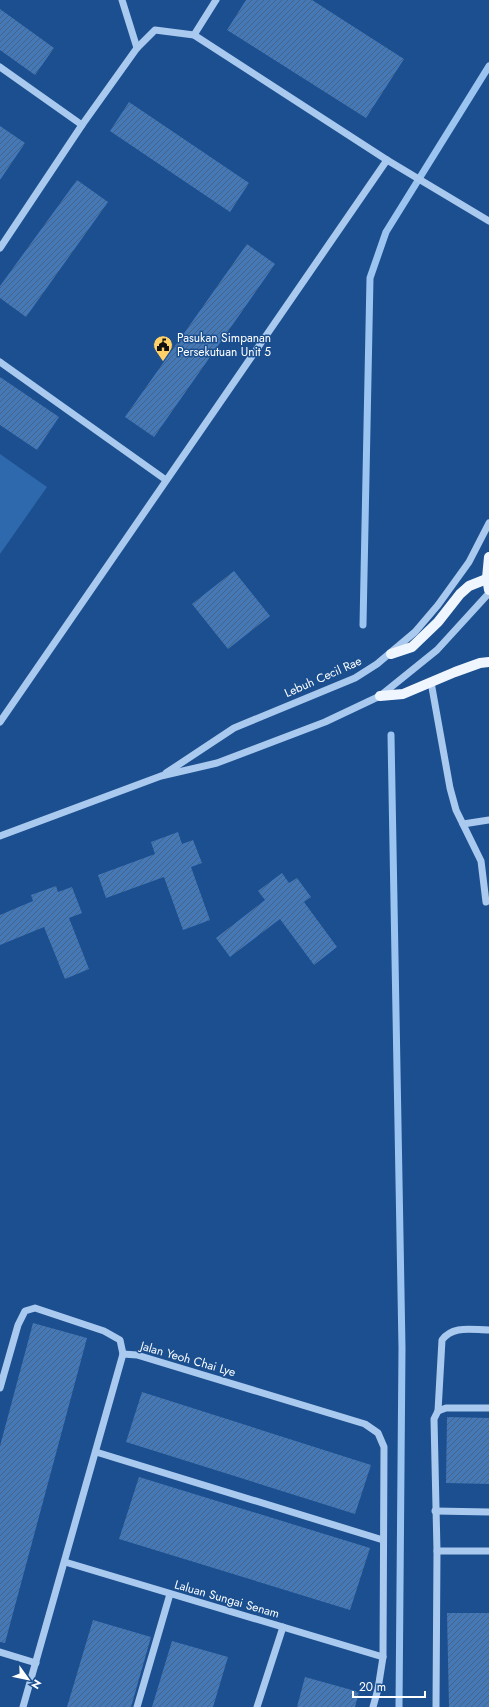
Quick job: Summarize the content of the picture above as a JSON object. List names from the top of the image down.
{
  "streets": {
    "street": ["Lebuh Cecil Rae", "Jalan Yeoh Chai Lye", "Laluan Sungai Senam"]
  },
  "crossings": [
    ["Jalan Yeoh Chai Lye", "Laluan Sungai Senam"]
  ],
  "places": {
    "public building": ["Pasukan Simpanan Persekutuan Unit 5"]
  },
  "scale_bar": "20 m",
  "north": "bottom right"
}
